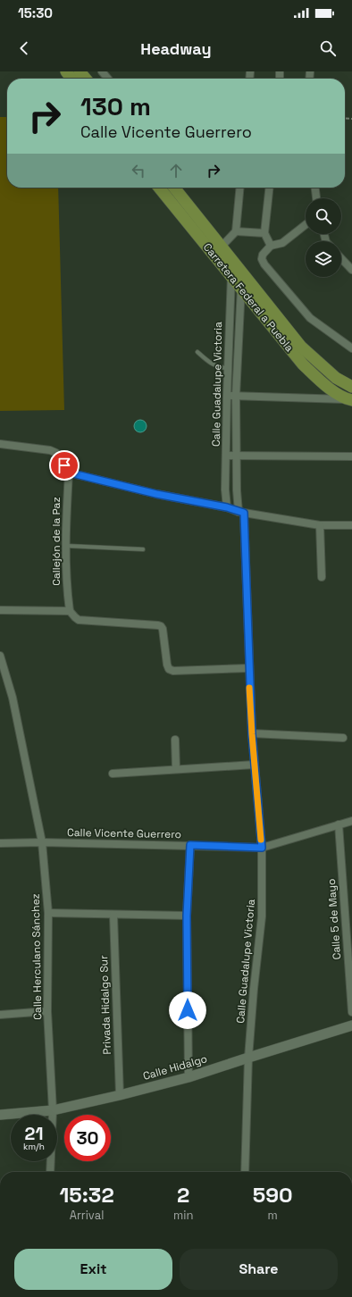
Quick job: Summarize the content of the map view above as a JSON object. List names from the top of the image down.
{
  "streets": {
    "main road": ["Carretera Federal a Puebla"],
    "street": [
      "Calle Guadalupe Victoria",
      "Callejón de la Paz",
      "Calle Vicente Guerrero",
      "Calle 5 de Mayo",
      "Calle Herculano Sánchez",
      "Privada Hidalgo Sur",
      "Calle Hidalgo"
    ]
  },
  "crossings": [
    ["Carretera Federal a Puebla", "Calle Guadalupe Victoria"],
    ["Calle Guadalupe Victoria", "Calle Vicente Guerrero"],
    ["Calle Guadalupe Victoria", "Calle Hidalgo"],
    ["Calle Vicente Guerrero", "Calle 5 de Mayo"],
    ["Calle Vicente Guerrero", "Calle Herculano Sánchez"],
    ["Calle Herculano Sánchez", "Calle Hidalgo"],
    ["Privada Hidalgo Sur", "Calle Hidalgo"]
  ],
  "page": {
    "status": "15:30",
    "header": "Headway",
    "turn": ["130 m", "Calle Vicente Guerrero"],
    "speed": "21 km/h",
    "limit": "30",
    "eta": [
      "15:32",
      "Arrival",
      "2",
      "min",
      "590",
      "m"
    ],
    "buttons": ["Exit", "Share"]
  }
}
